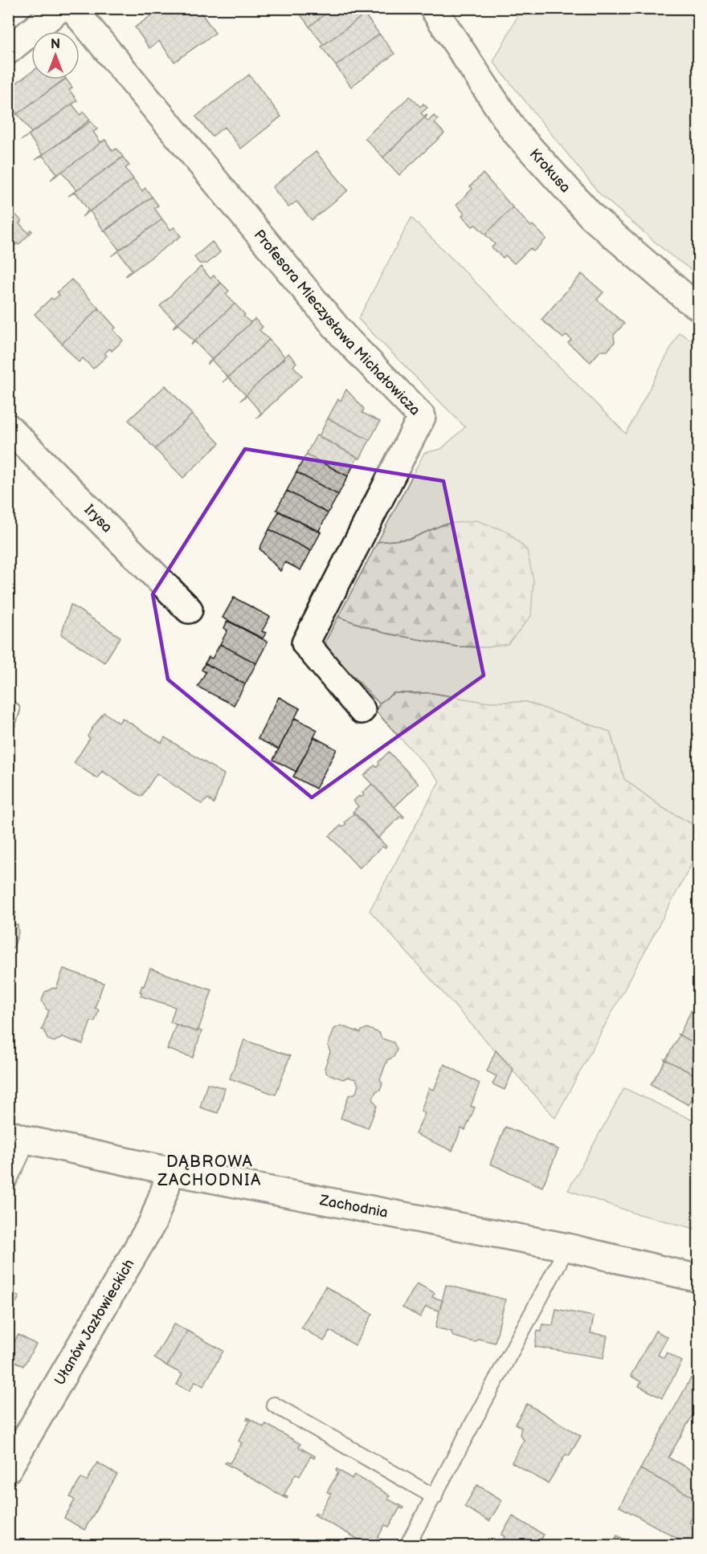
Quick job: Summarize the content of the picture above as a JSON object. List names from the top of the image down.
{
  "streets": {
    "street": [
      "Krokusa",
      "Profesora Mieczysława Michałowicza",
      "Irysa",
      "Zachodnia",
      "Ułanów Jazłowieckich"
    ]
  },
  "crossings": [
    ["Zachodnia", "Ułanów Jazłowieckich"]
  ],
  "districts": ["DĄBROWA ZACHODNIA"],
  "north": "top"
}
